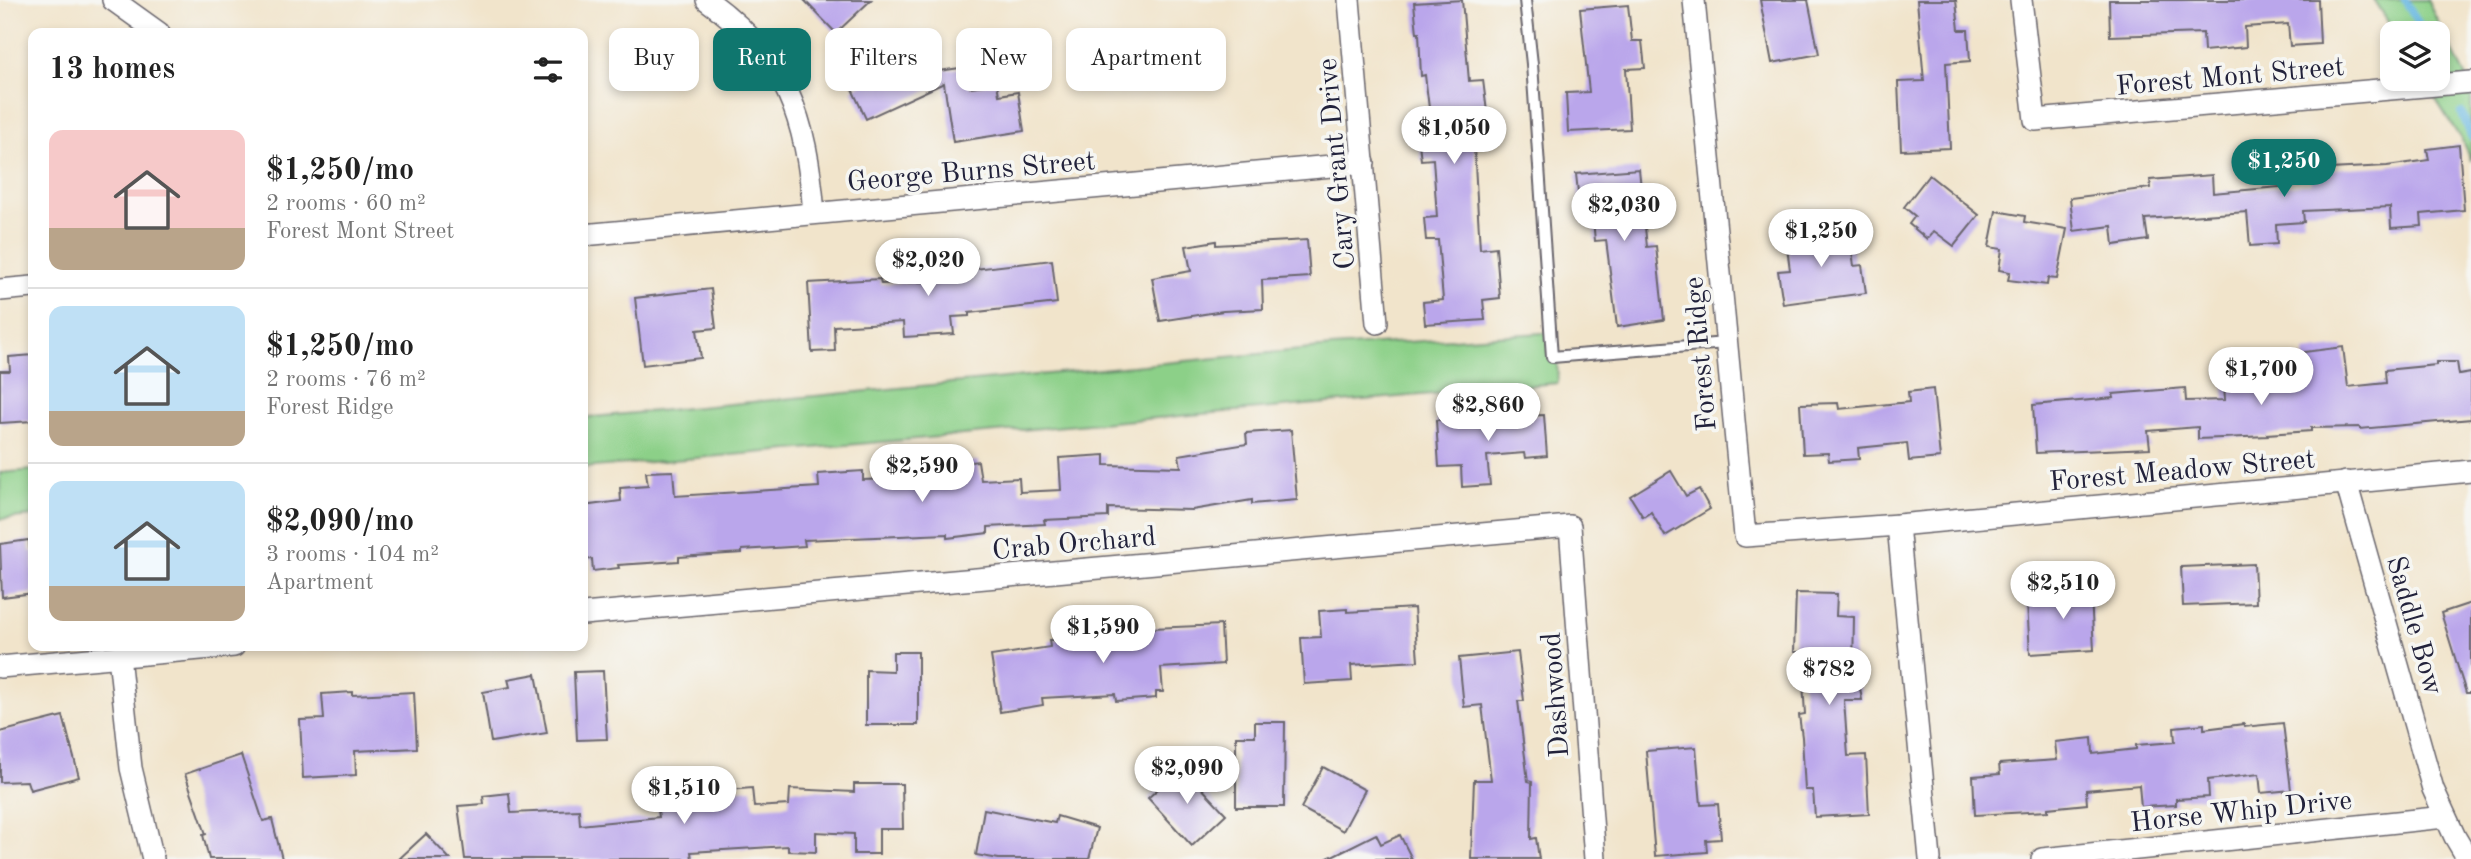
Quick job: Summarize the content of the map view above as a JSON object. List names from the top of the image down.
{
  "streets": {
    "street": [
      "Forest Mont Street",
      "Cary Grant Drive",
      "George Burns Street",
      "Forest Ridge",
      "Forest Meadow Street",
      "Crab Orchard",
      "Saddle Bow",
      "Dashwood",
      "Horse Whip Drive"
    ]
  },
  "crossings": [
    ["Cary Grant Drive", "George Burns Street"],
    ["Forest Ridge", "Forest Meadow Street"],
    ["Forest Meadow Street", "Saddle Bow"],
    ["Crab Orchard", "Dashwood"],
    ["Saddle Bow", "Horse Whip Drive"]
  ],
  "page": {
    "chip": [
      "Buy",
      "Rent",
      "Filters",
      "New",
      "Apartment"
    ],
    "heading": "13 homes",
    "price": [
      "$1,050",
      "$1,250",
      "$2,030",
      "$1,250",
      "$2,020",
      "$1,700",
      "$2,860",
      "$2,590",
      "$2,510",
      "$1,590",
      "$782",
      "$2,090",
      "$1,510"
    ],
    "list": [
      {
        "name": "$1,250/mo",
        "note": "2 rooms · 60 m² · Forest Mont Street"
      },
      {
        "name": "$1,250/mo",
        "note": "2 rooms · 76 m² · Forest Ridge"
      },
      {
        "name": "$2,090/mo",
        "note": "3 rooms · 104 m² · Apartment"
      }
    ]
  }
}
